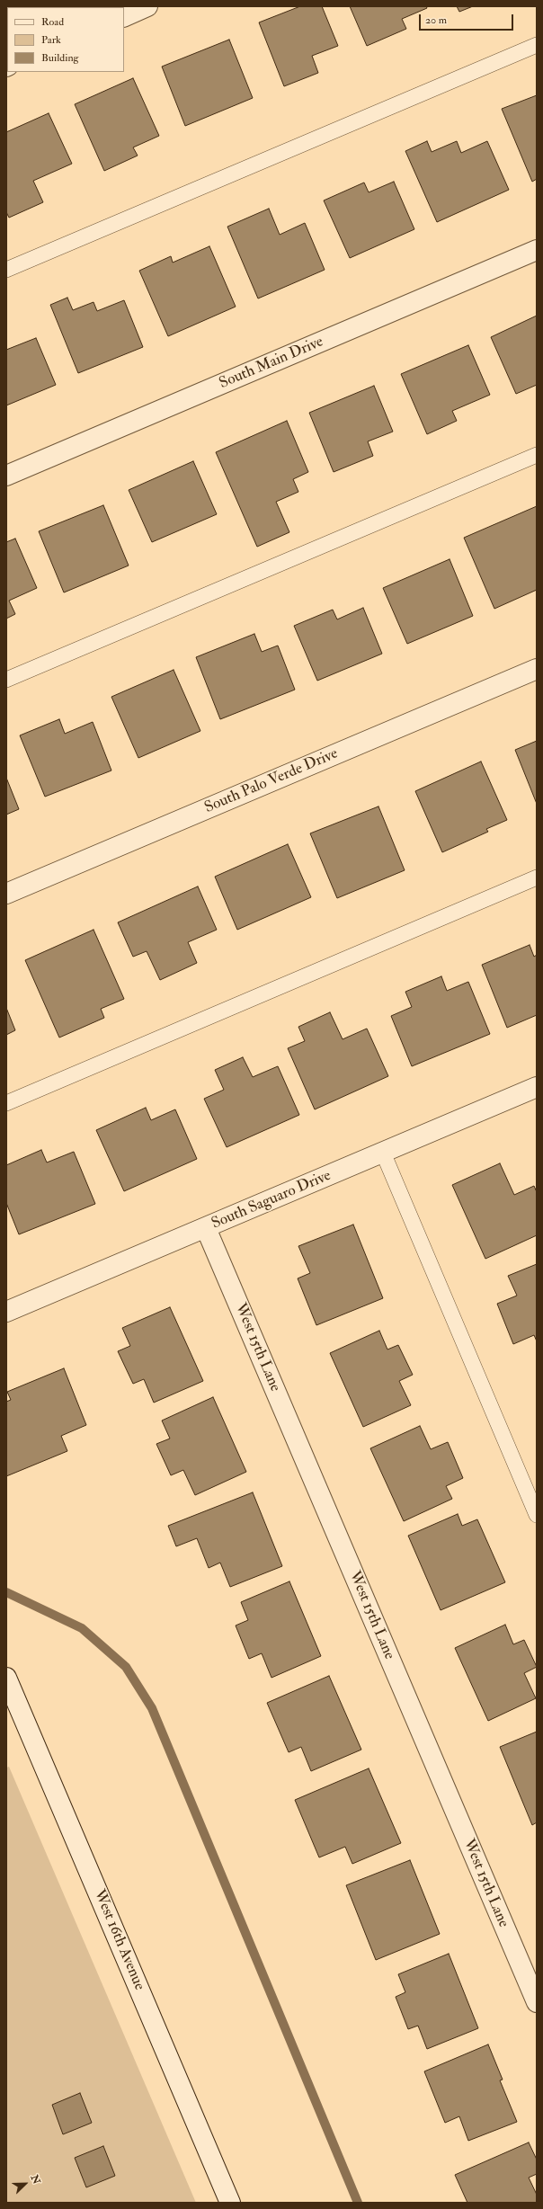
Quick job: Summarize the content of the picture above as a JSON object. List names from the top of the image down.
{
  "streets": {
    "street": [
      "South Main Drive",
      "South Palo Verde Drive",
      "South Saguaro Drive",
      "West 15th Lane",
      "West 16th Avenue"
    ]
  },
  "crossings": [
    ["South Saguaro Drive", "West 15th Lane"]
  ],
  "legend": ["Road", "Park", "Building"],
  "scale_bar": "20 m",
  "north": "top right"
}
